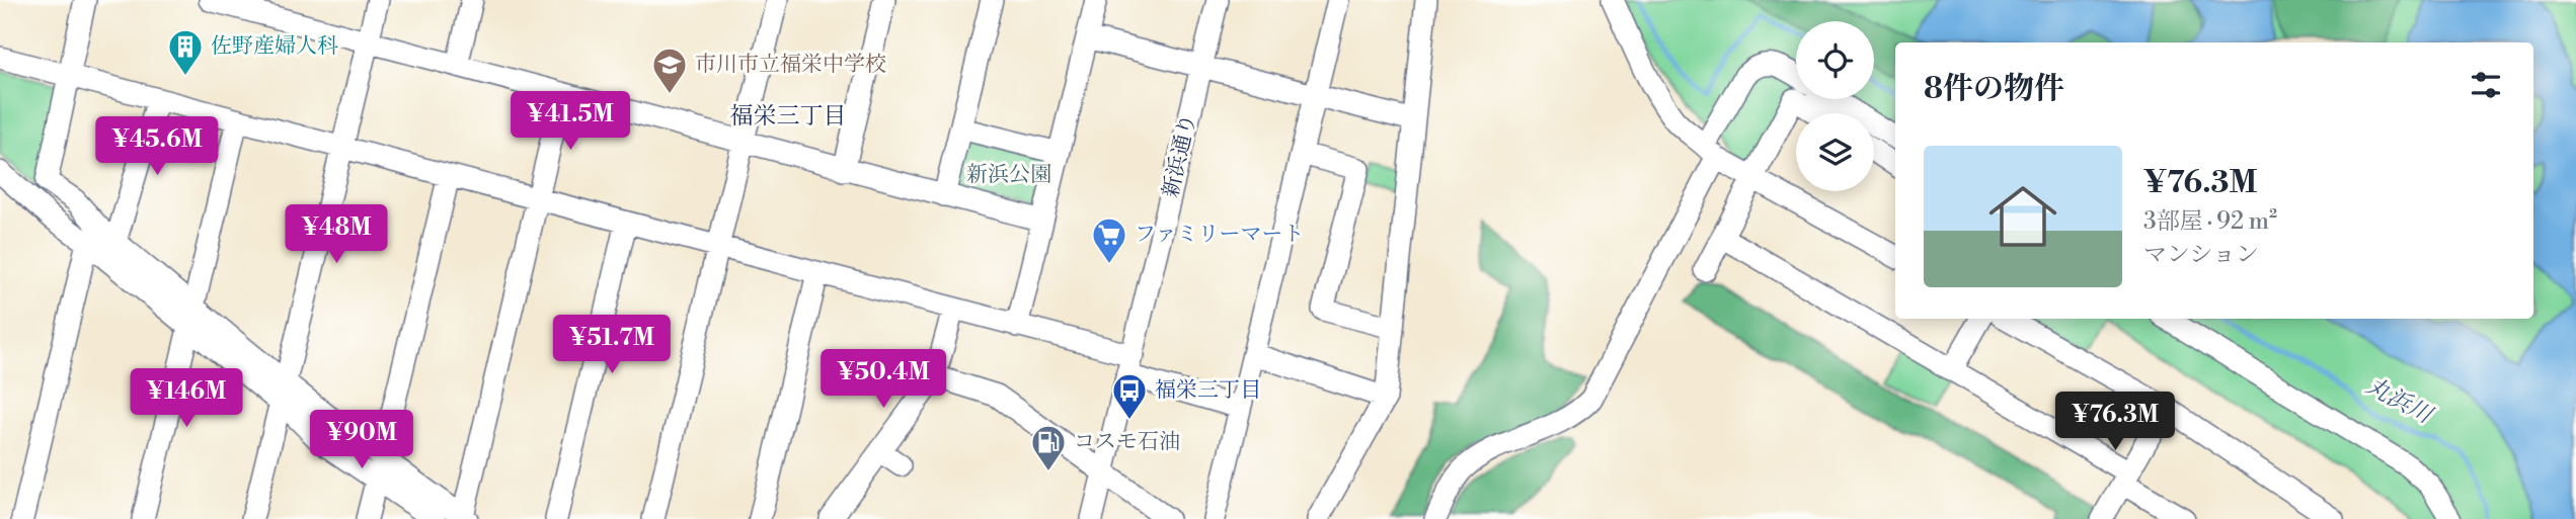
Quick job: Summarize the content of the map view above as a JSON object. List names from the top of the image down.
{
  "streets": {
    "street": ["新浜通り"]
  },
  "districts": ["福栄三丁目"],
  "water": ["丸浜川"],
  "parks": ["新浜公園"],
  "places": {
    "building": ["佐野産婦人科"],
    "school or university": ["市川市立福栄中学校"],
    "supermarket": ["ファミリーマート"],
    "bus stop": ["福栄三丁目"],
    "fuel station": ["コスモ石油"]
  },
  "page": {
    "heading": "8件の物件",
    "price": [
      "¥41.5M",
      "¥45.6M",
      "¥48M",
      "¥51.7M",
      "¥50.4M",
      "¥146M",
      "¥76.3M",
      "¥90M"
    ],
    "list": [
      {
        "name": "¥76.3M",
        "note": "3部屋 · 92 m² · マンション"
      }
    ]
  }
}
